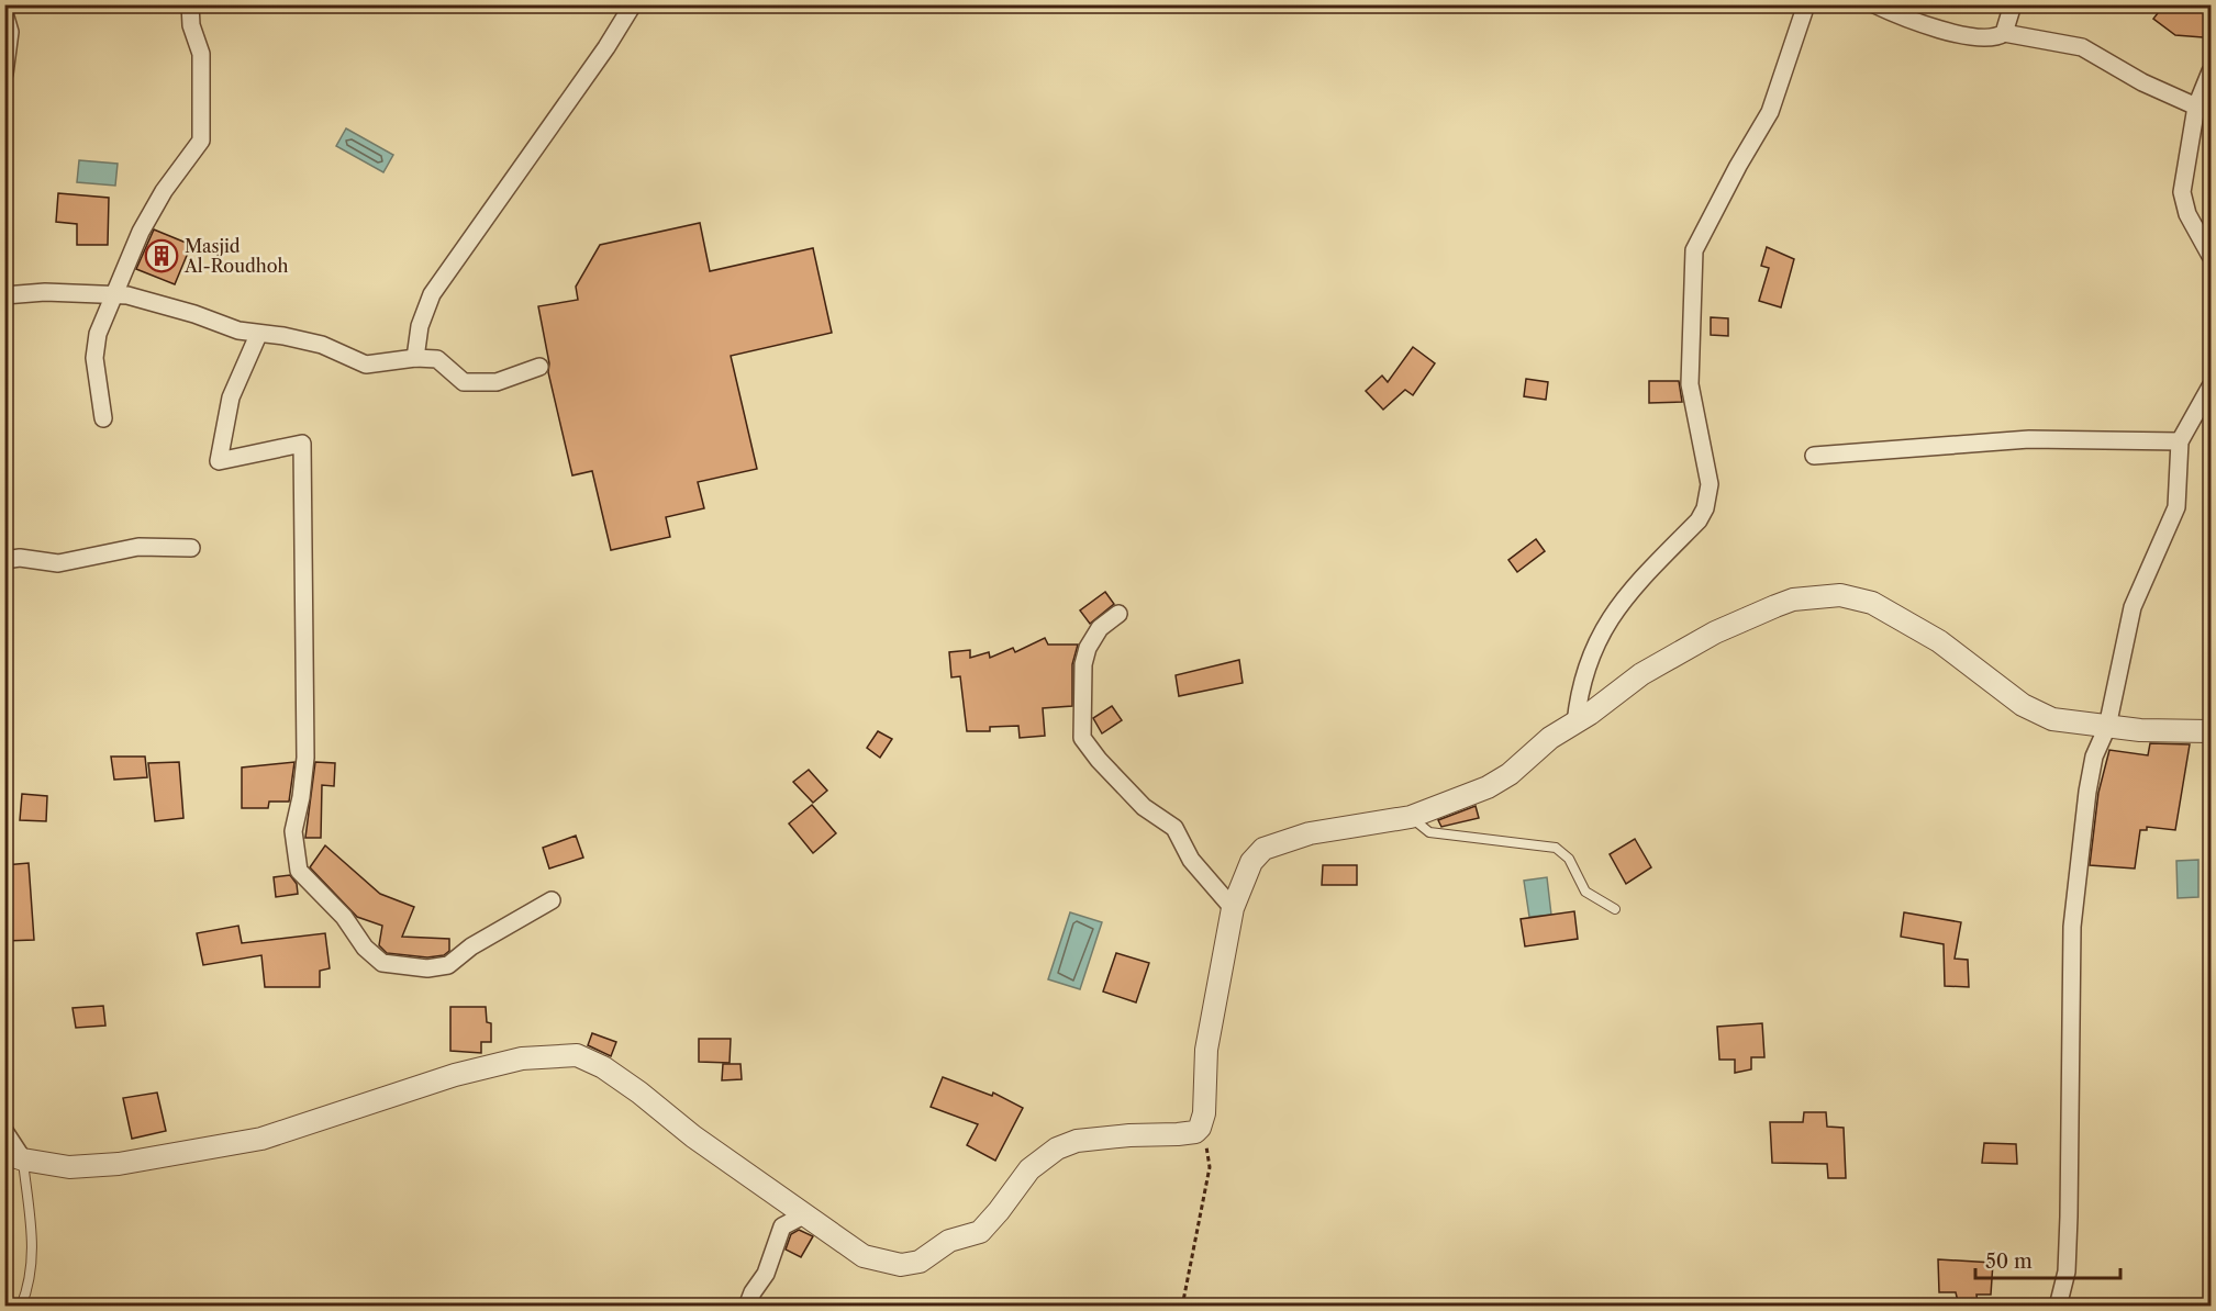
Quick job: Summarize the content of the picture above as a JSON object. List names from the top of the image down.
{
  "places": {
    "building": ["Masjid Al-Roudhoh"]
  },
  "scale_bar": "50 m"
}
